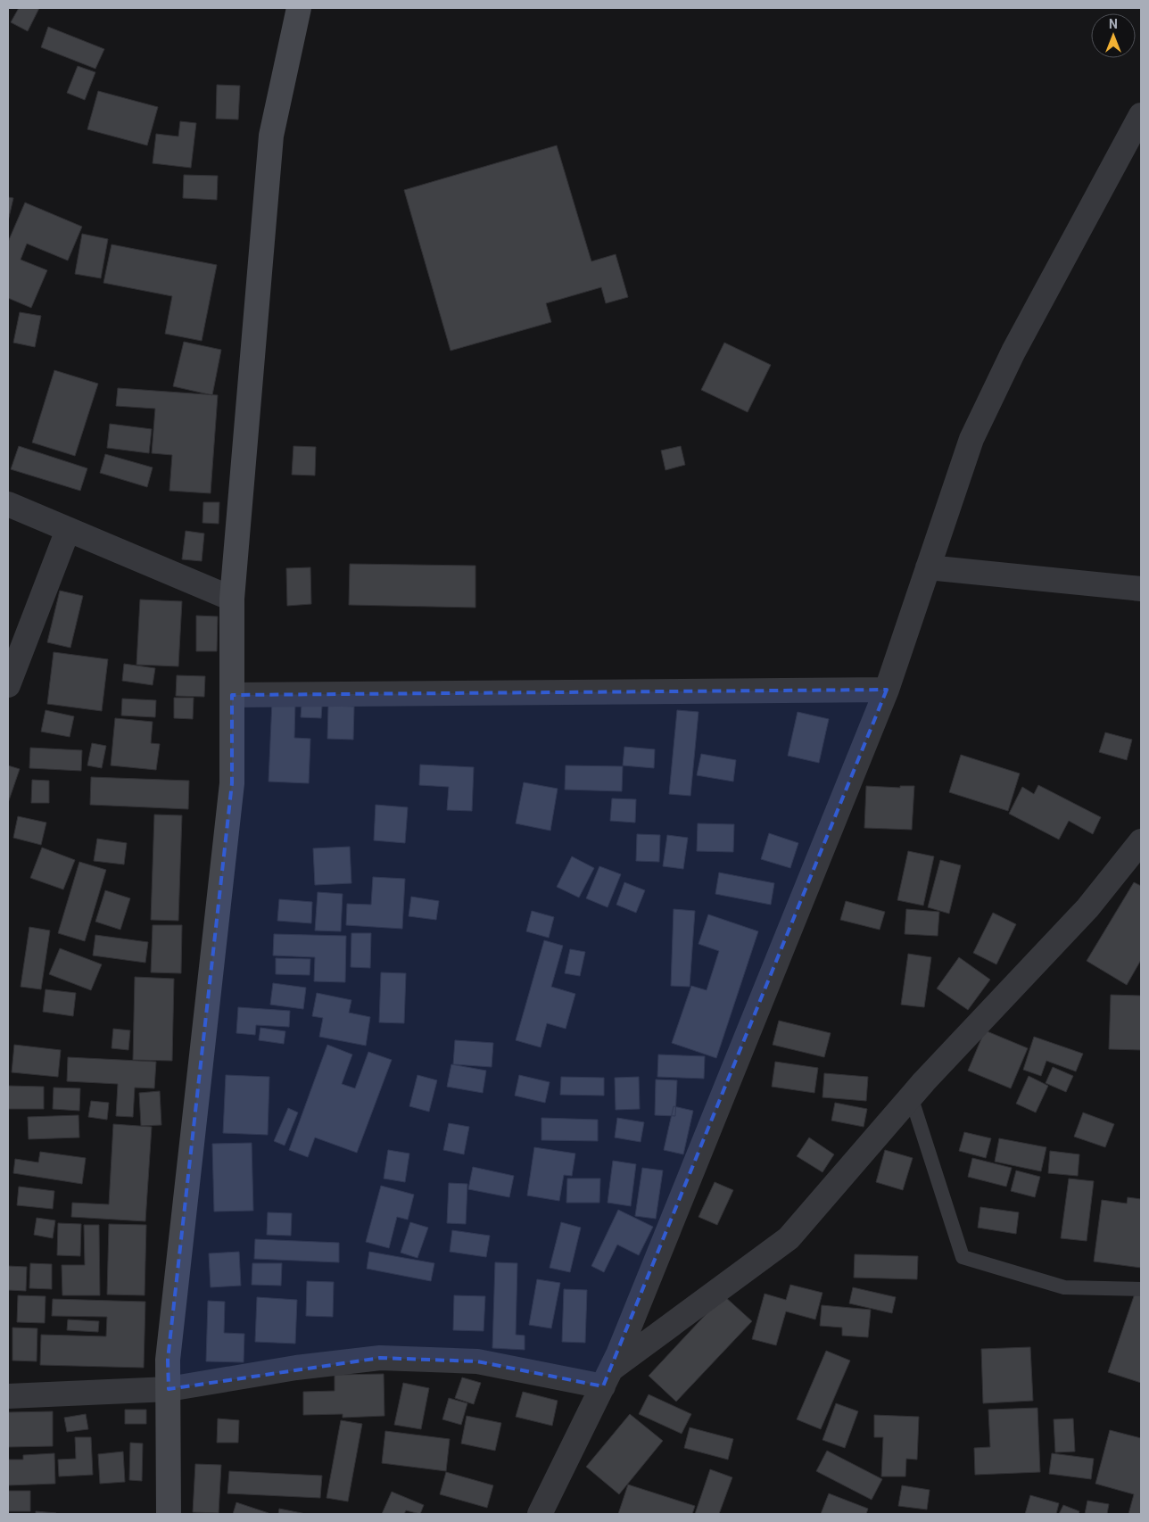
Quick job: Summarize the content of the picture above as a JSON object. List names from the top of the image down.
{
  "north": "top"
}
